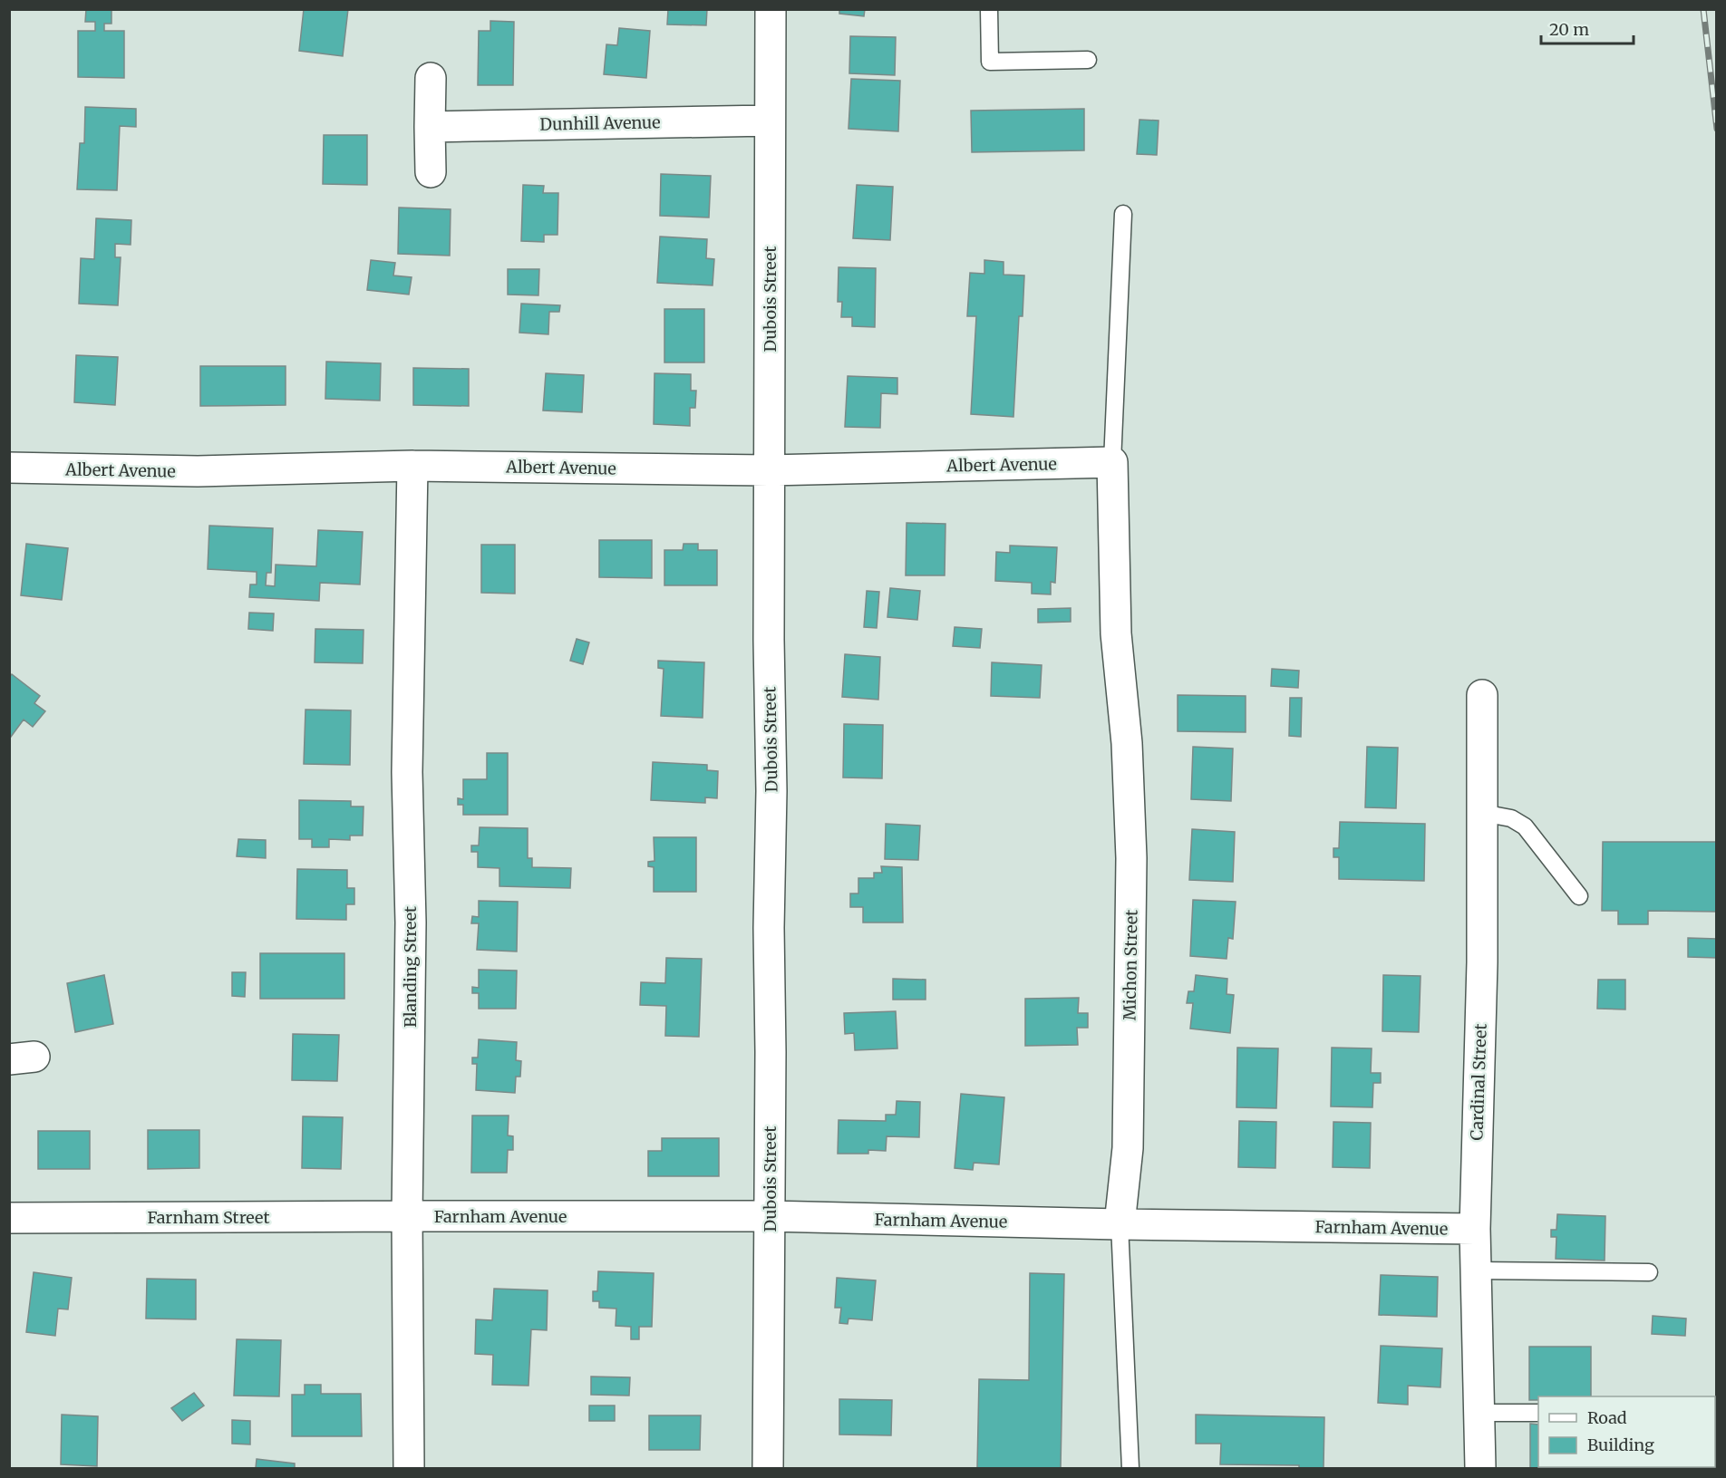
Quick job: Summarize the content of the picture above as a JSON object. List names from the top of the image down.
{
  "streets": {
    "street": [
      "Dunhill Avenue",
      "Dubois Street",
      "Albert Avenue",
      "Michon Street",
      "Blanding Street",
      "Cardinal Street",
      "Farnham Avenue",
      "Farnham Street"
    ]
  },
  "crossings": [
    ["Dunhill Avenue", "Dubois Street"],
    ["Dubois Street", "Albert Avenue"],
    ["Dubois Street", "Farnham Avenue"],
    ["Albert Avenue", "Michon Street"],
    ["Albert Avenue", "Blanding Street"],
    ["Michon Street", "Farnham Avenue"],
    ["Blanding Street", "Farnham Avenue"],
    ["Blanding Street", "Farnham Street"],
    ["Cardinal Street", "Farnham Avenue"],
    ["Farnham Avenue", "Farnham Street"]
  ],
  "legend": ["Road", "Building"],
  "scale_bar": "20 m"
}
